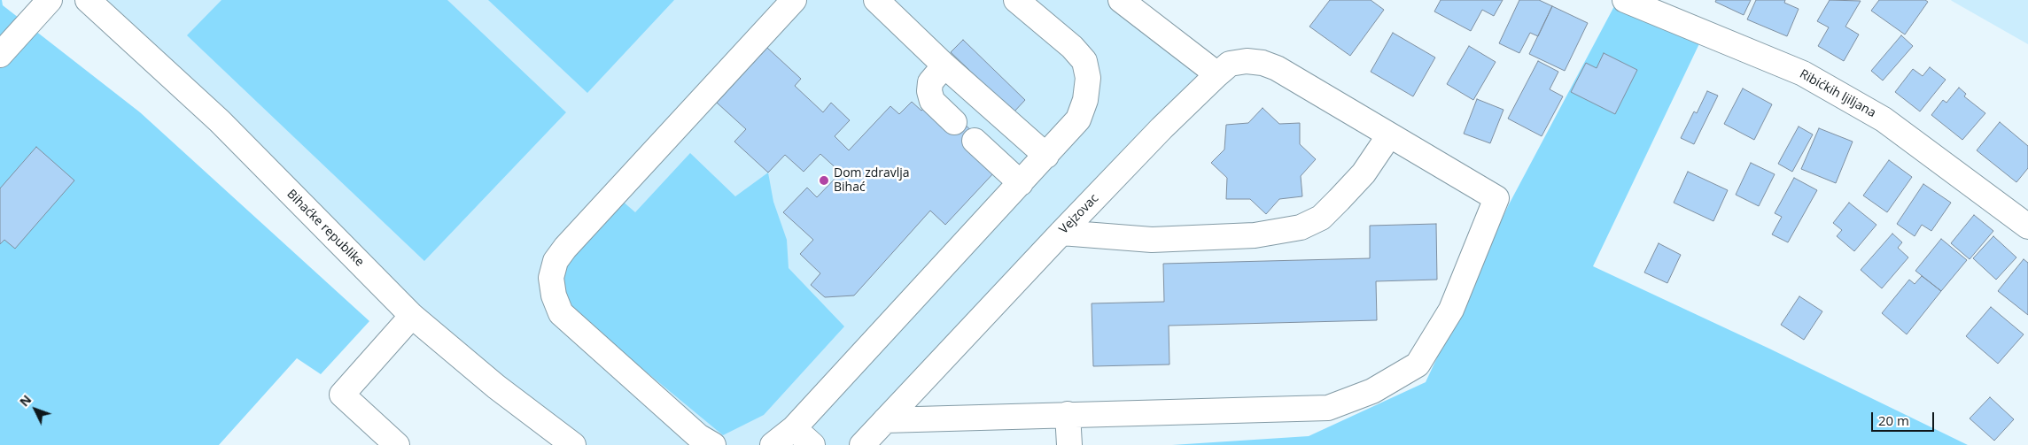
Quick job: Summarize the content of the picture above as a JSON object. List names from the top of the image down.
{
  "streets": {
    "street": ["Ribićkih ljiljana", "Vejzovac", "Bihaćke republike"]
  },
  "places": ["Dom zdravlja Bihać"],
  "scale_bar": "20 m",
  "north": "top left"
}
